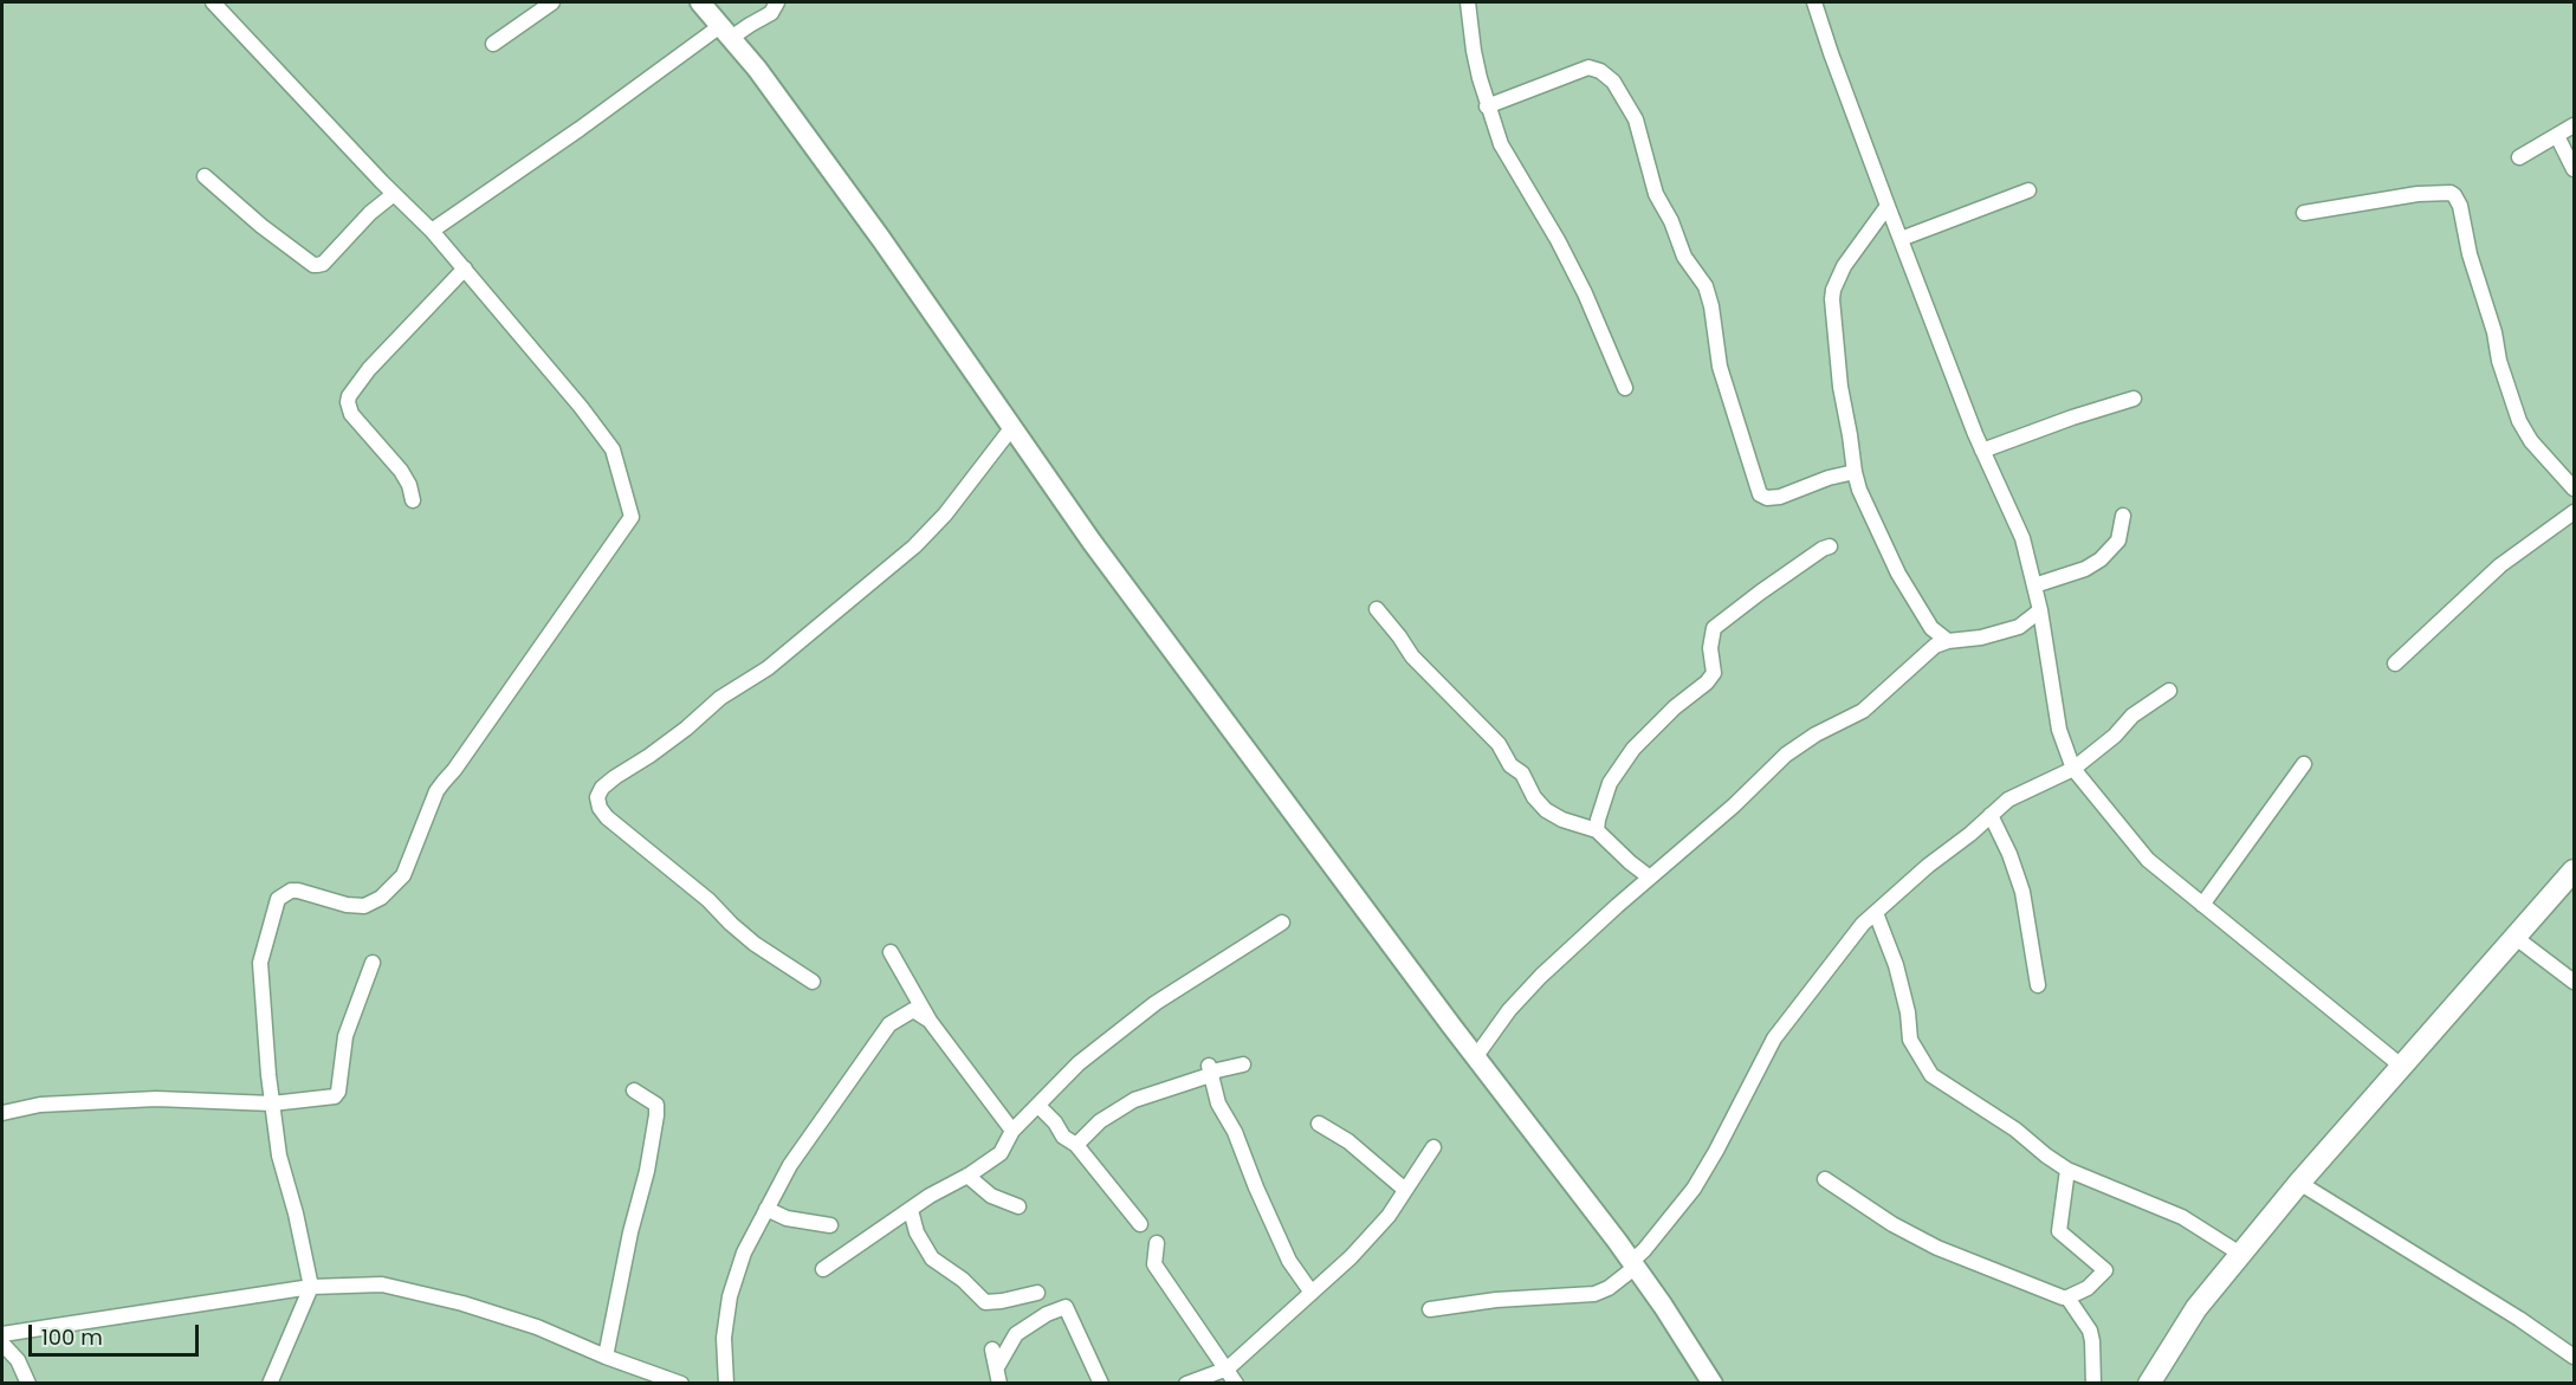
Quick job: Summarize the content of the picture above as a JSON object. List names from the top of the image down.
{
  "scale_bar": "100 m"
}
